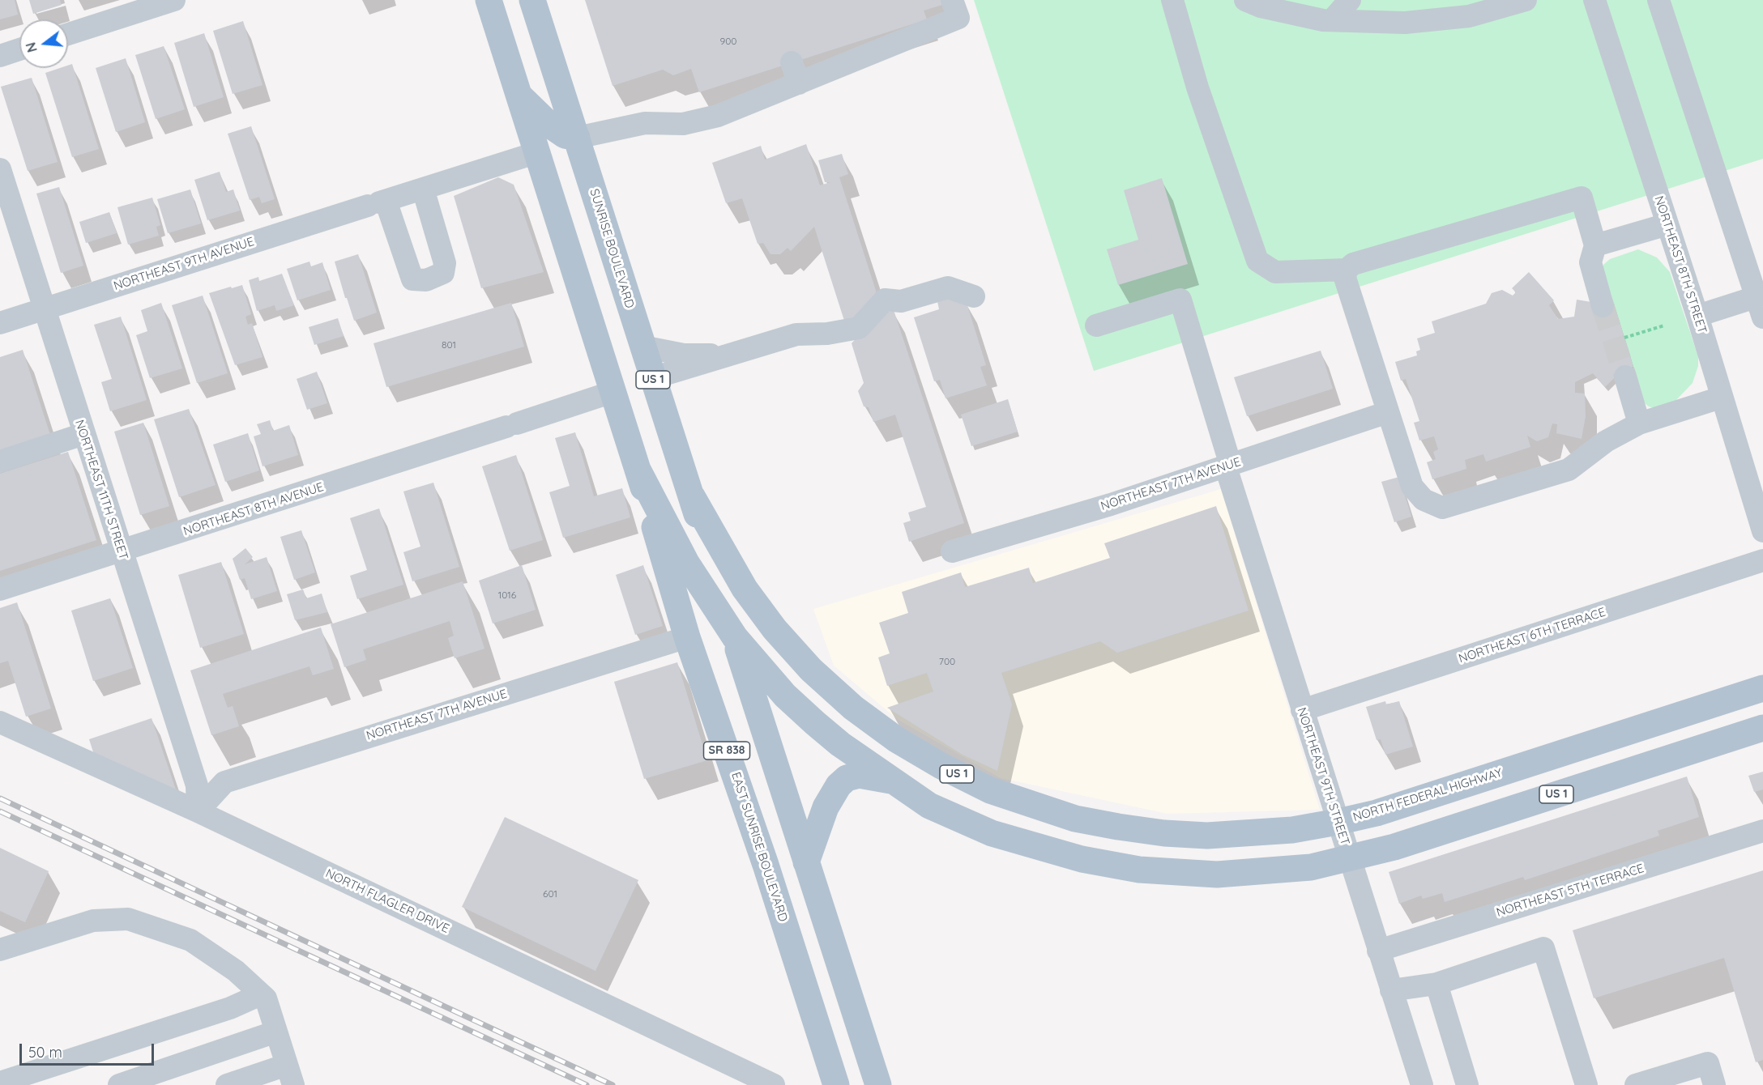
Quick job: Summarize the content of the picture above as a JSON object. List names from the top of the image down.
{
  "streets": {
    "main road": [
      "SUNRISE BOULEVARD",
      "US 1",
      "SR 838",
      "NORTH FEDERAL HIGHWAY",
      "EAST SUNRISE BOULEVARD"
    ],
    "street": [
      "NORTHEAST 9TH AVENUE",
      "NORTHEAST 8TH STREET",
      "NORTHEAST 7TH AVENUE",
      "NORTHEAST 11TH STREET",
      "NORTHEAST 8TH AVENUE",
      "NORTHEAST 6TH TERRACE",
      "NORTHEAST 9TH STREET",
      "NORTHEAST 5TH TERRACE",
      "NORTH FLAGLER DRIVE"
    ]
  },
  "crossings": [
    ["SUNRISE BOULEVARD", "SR 838"],
    ["SUNRISE BOULEVARD", "NORTH FEDERAL HIGHWAY"],
    ["NORTHEAST 9TH AVENUE", "NORTHEAST 11TH STREET"],
    ["US 1", "SR 838"],
    ["US 1", "NORTHEAST 9TH STREET"],
    ["NORTHEAST 7TH AVENUE", "NORTHEAST 11TH STREET"],
    ["NORTHEAST 7TH AVENUE", "NORTHEAST 9TH STREET"],
    ["NORTHEAST 7TH AVENUE", "EAST SUNRISE BOULEVARD"],
    ["NORTHEAST 7TH AVENUE", "NORTH FLAGLER DRIVE"],
    ["NORTHEAST 11TH STREET", "NORTHEAST 8TH AVENUE"],
    ["NORTHEAST 11TH STREET", "NORTH FLAGLER DRIVE"],
    ["NORTHEAST 6TH TERRACE", "NORTHEAST 9TH STREET"],
    ["SR 838", "NORTH FEDERAL HIGHWAY"],
    ["NORTHEAST 9TH STREET", "NORTH FEDERAL HIGHWAY"],
    ["NORTHEAST 9TH STREET", "NORTHEAST 5TH TERRACE"]
  ],
  "house_numbers": [
    "900",
    "801",
    "1016",
    "700",
    "601"
  ],
  "scale_bar": "50 m",
  "north": "left"
}
